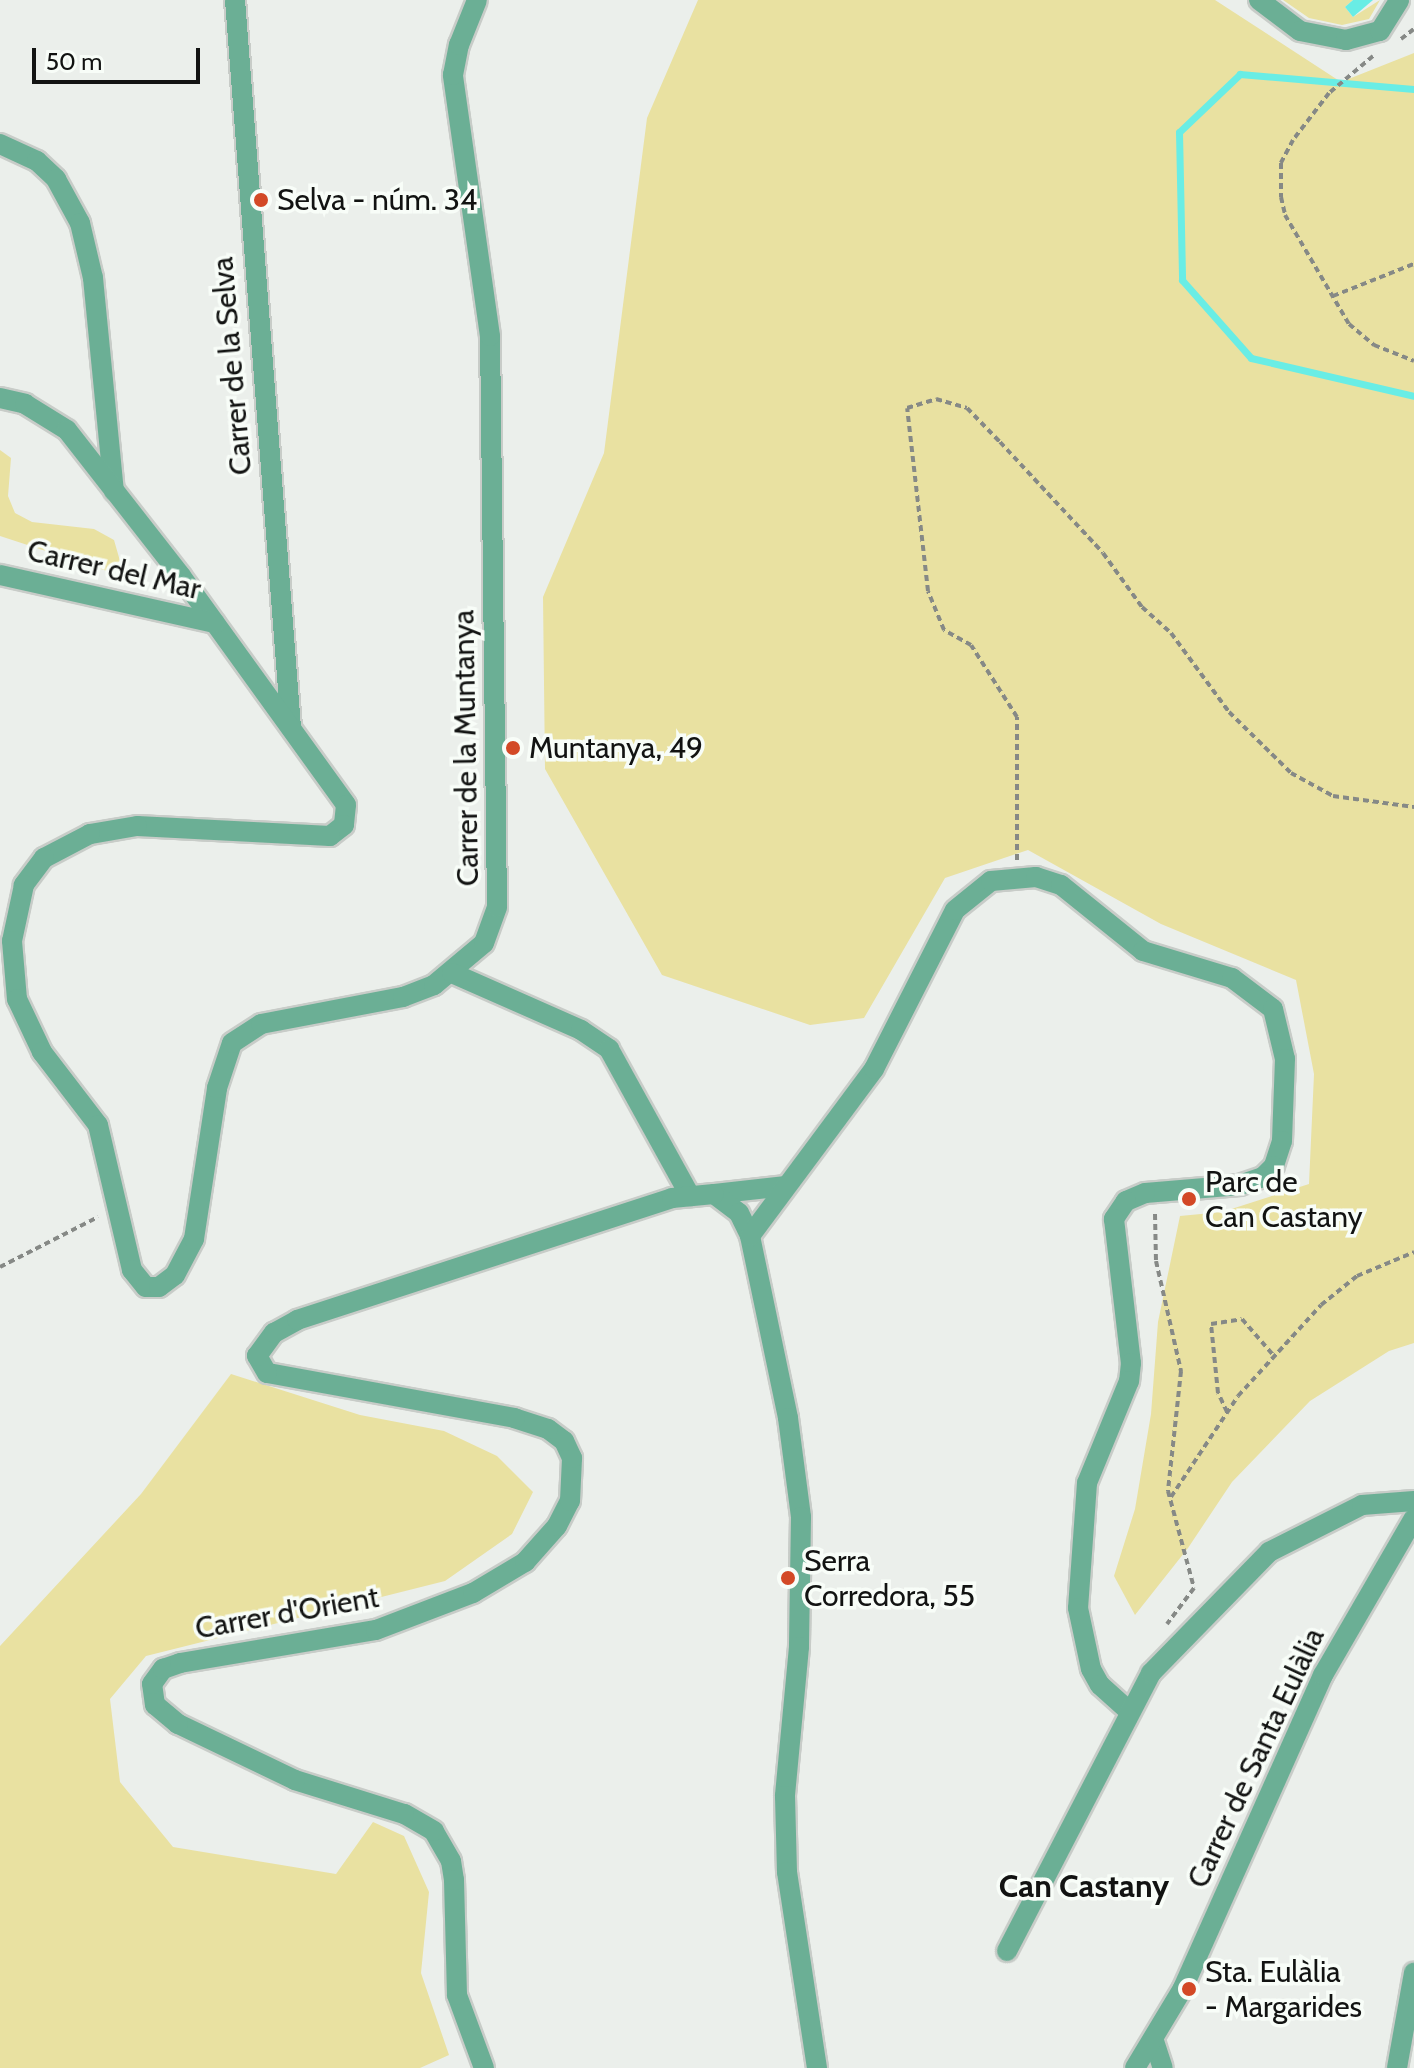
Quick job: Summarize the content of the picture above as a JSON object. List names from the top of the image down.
{
  "streets": {
    "street": [
      "Carrer de la Selva",
      "Carrer del Mar",
      "Carrer de la Muntanya",
      "Carrer d'Orient",
      "Carrer de Santa Eulàlia"
    ]
  },
  "crossings": [
    ["Carrer de la Selva", "Carrer de la Muntanya"],
    ["Carrer del Mar", "Carrer de la Muntanya"]
  ],
  "districts": ["Can Castany"],
  "places": [
    "Selva - núm. 34",
    "Muntanya, 49",
    "Parc de Can Castany",
    "Serra Corredora, 55",
    "Sta. Eulàlia - Margarides"
  ],
  "scale_bar": "50 m"
}
